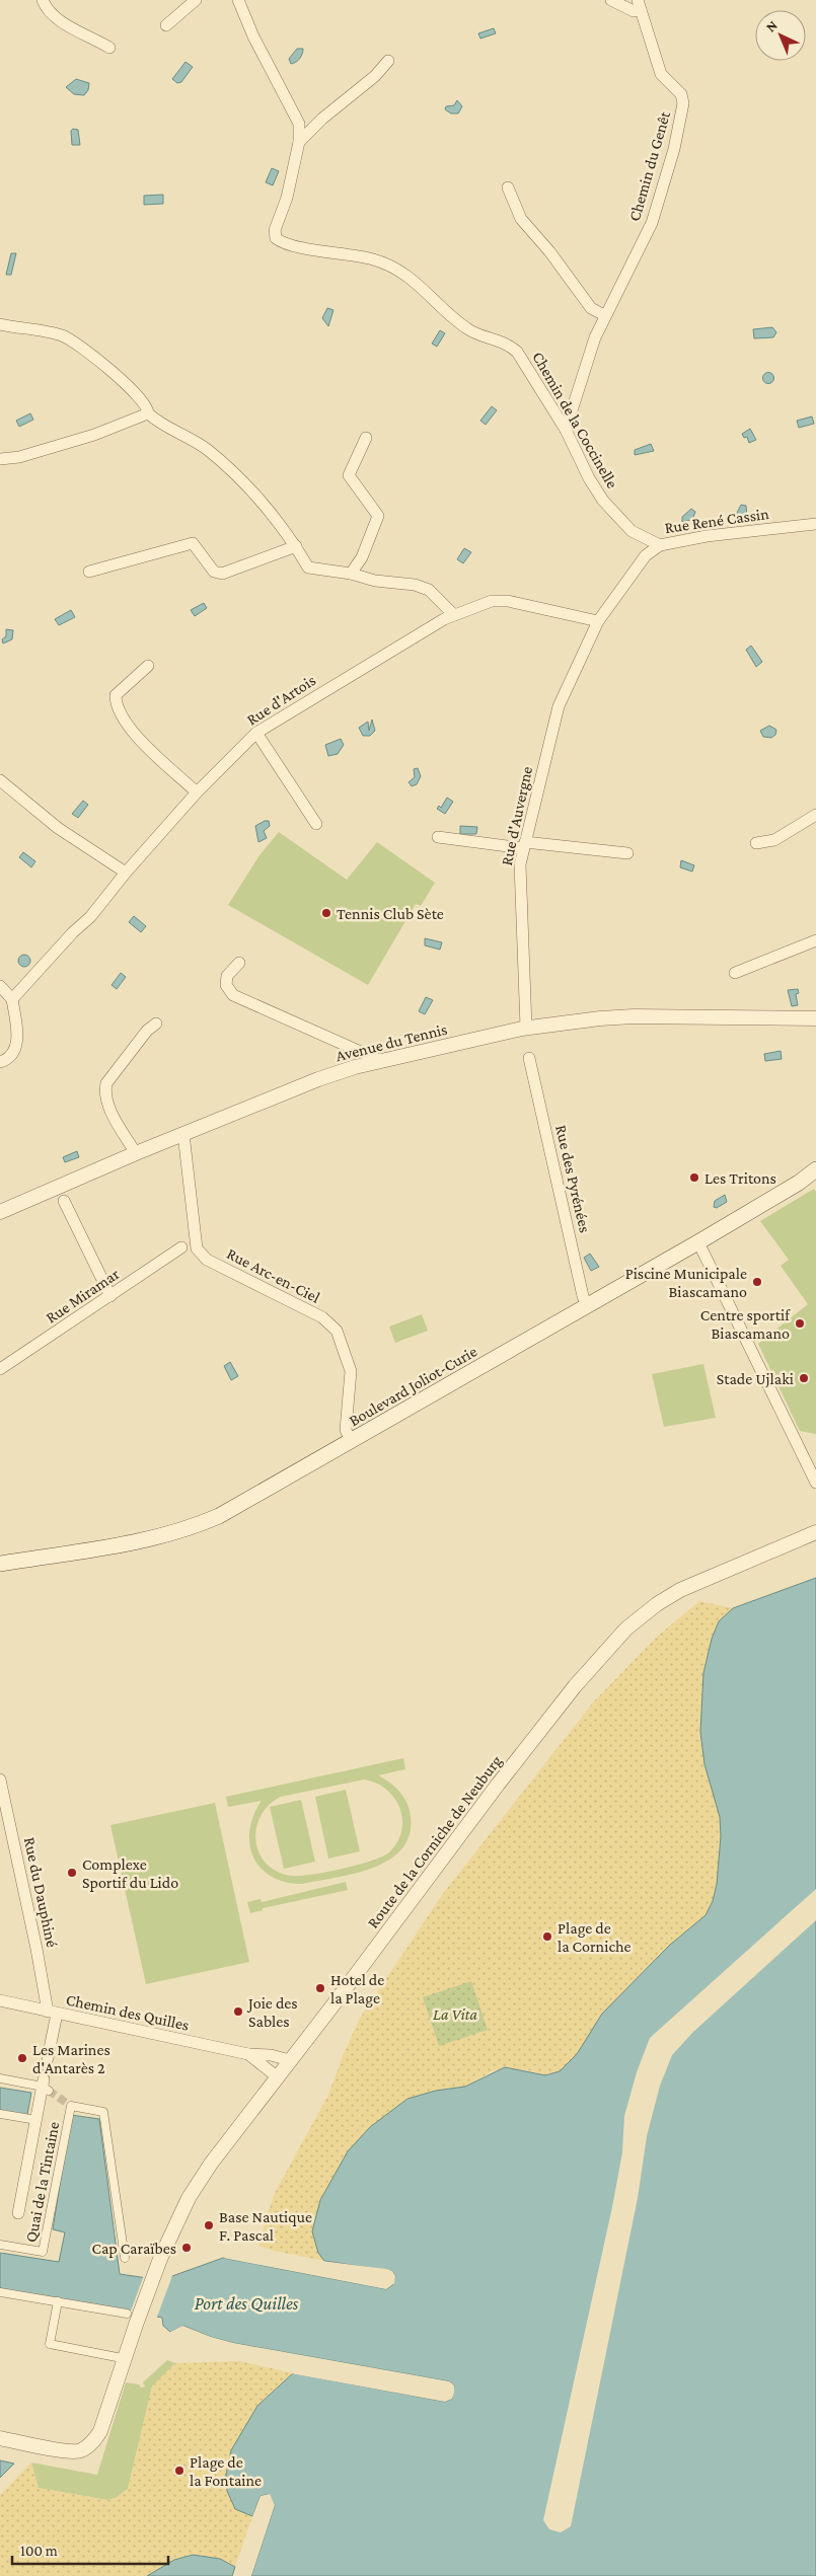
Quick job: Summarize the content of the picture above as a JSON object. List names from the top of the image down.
{
  "streets": {
    "main road": ["Boulevard Joliot-Curie"],
    "street": [
      "Chemin du Genêt",
      "Chemin de la Coccinelle",
      "Rue René Cassin",
      "Rue d'Artois",
      "Rue d'Auvergne",
      "Avenue du Tennis",
      "Rue des Pyrénées",
      "Rue Arc-en-Ciel",
      "Rue Miramar",
      "Route de la Corniche de Neuburg",
      "Rue du Dauphiné",
      "Chemin des Quilles",
      "Quai de la Tintaine"
    ]
  },
  "crossings": [
    ["Chemin du Genêt", "Chemin de la Coccinelle"],
    ["Chemin de la Coccinelle", "Rue René Cassin"],
    ["Rue René Cassin", "Rue d'Artois"],
    ["Rue René Cassin", "Rue d'Auvergne"],
    ["Rue d'Artois", "Rue d'Auvergne"],
    ["Rue d'Auvergne", "Avenue du Tennis"],
    ["Avenue du Tennis", "Rue Arc-en-Ciel"],
    ["Rue des Pyrénées", "Boulevard Joliot-Curie"],
    ["Rue Arc-en-Ciel", "Boulevard Joliot-Curie"],
    ["Route de la Corniche de Neuburg", "Chemin des Quilles"],
    ["Rue du Dauphiné", "Chemin des Quilles"]
  ],
  "water": ["Port des Quilles"],
  "parks": ["La Vita"],
  "places": [
    "Tennis Club Sète",
    "Les Tritons",
    "Piscine Municipale Biascamano",
    "Centre sportif Biascamano",
    "Stade Ujlaki",
    "Complexe Sportif du Lido",
    "Plage de la Corniche",
    "Hotel de la Plage",
    "Joie des Sables",
    "Les Marines d'Antarès 2",
    "Base Nautique F. Pascal",
    "Cap Caraïbes",
    "Plage de la Fontaine"
  ],
  "scale_bar": "100 m",
  "north": "top left"
}
